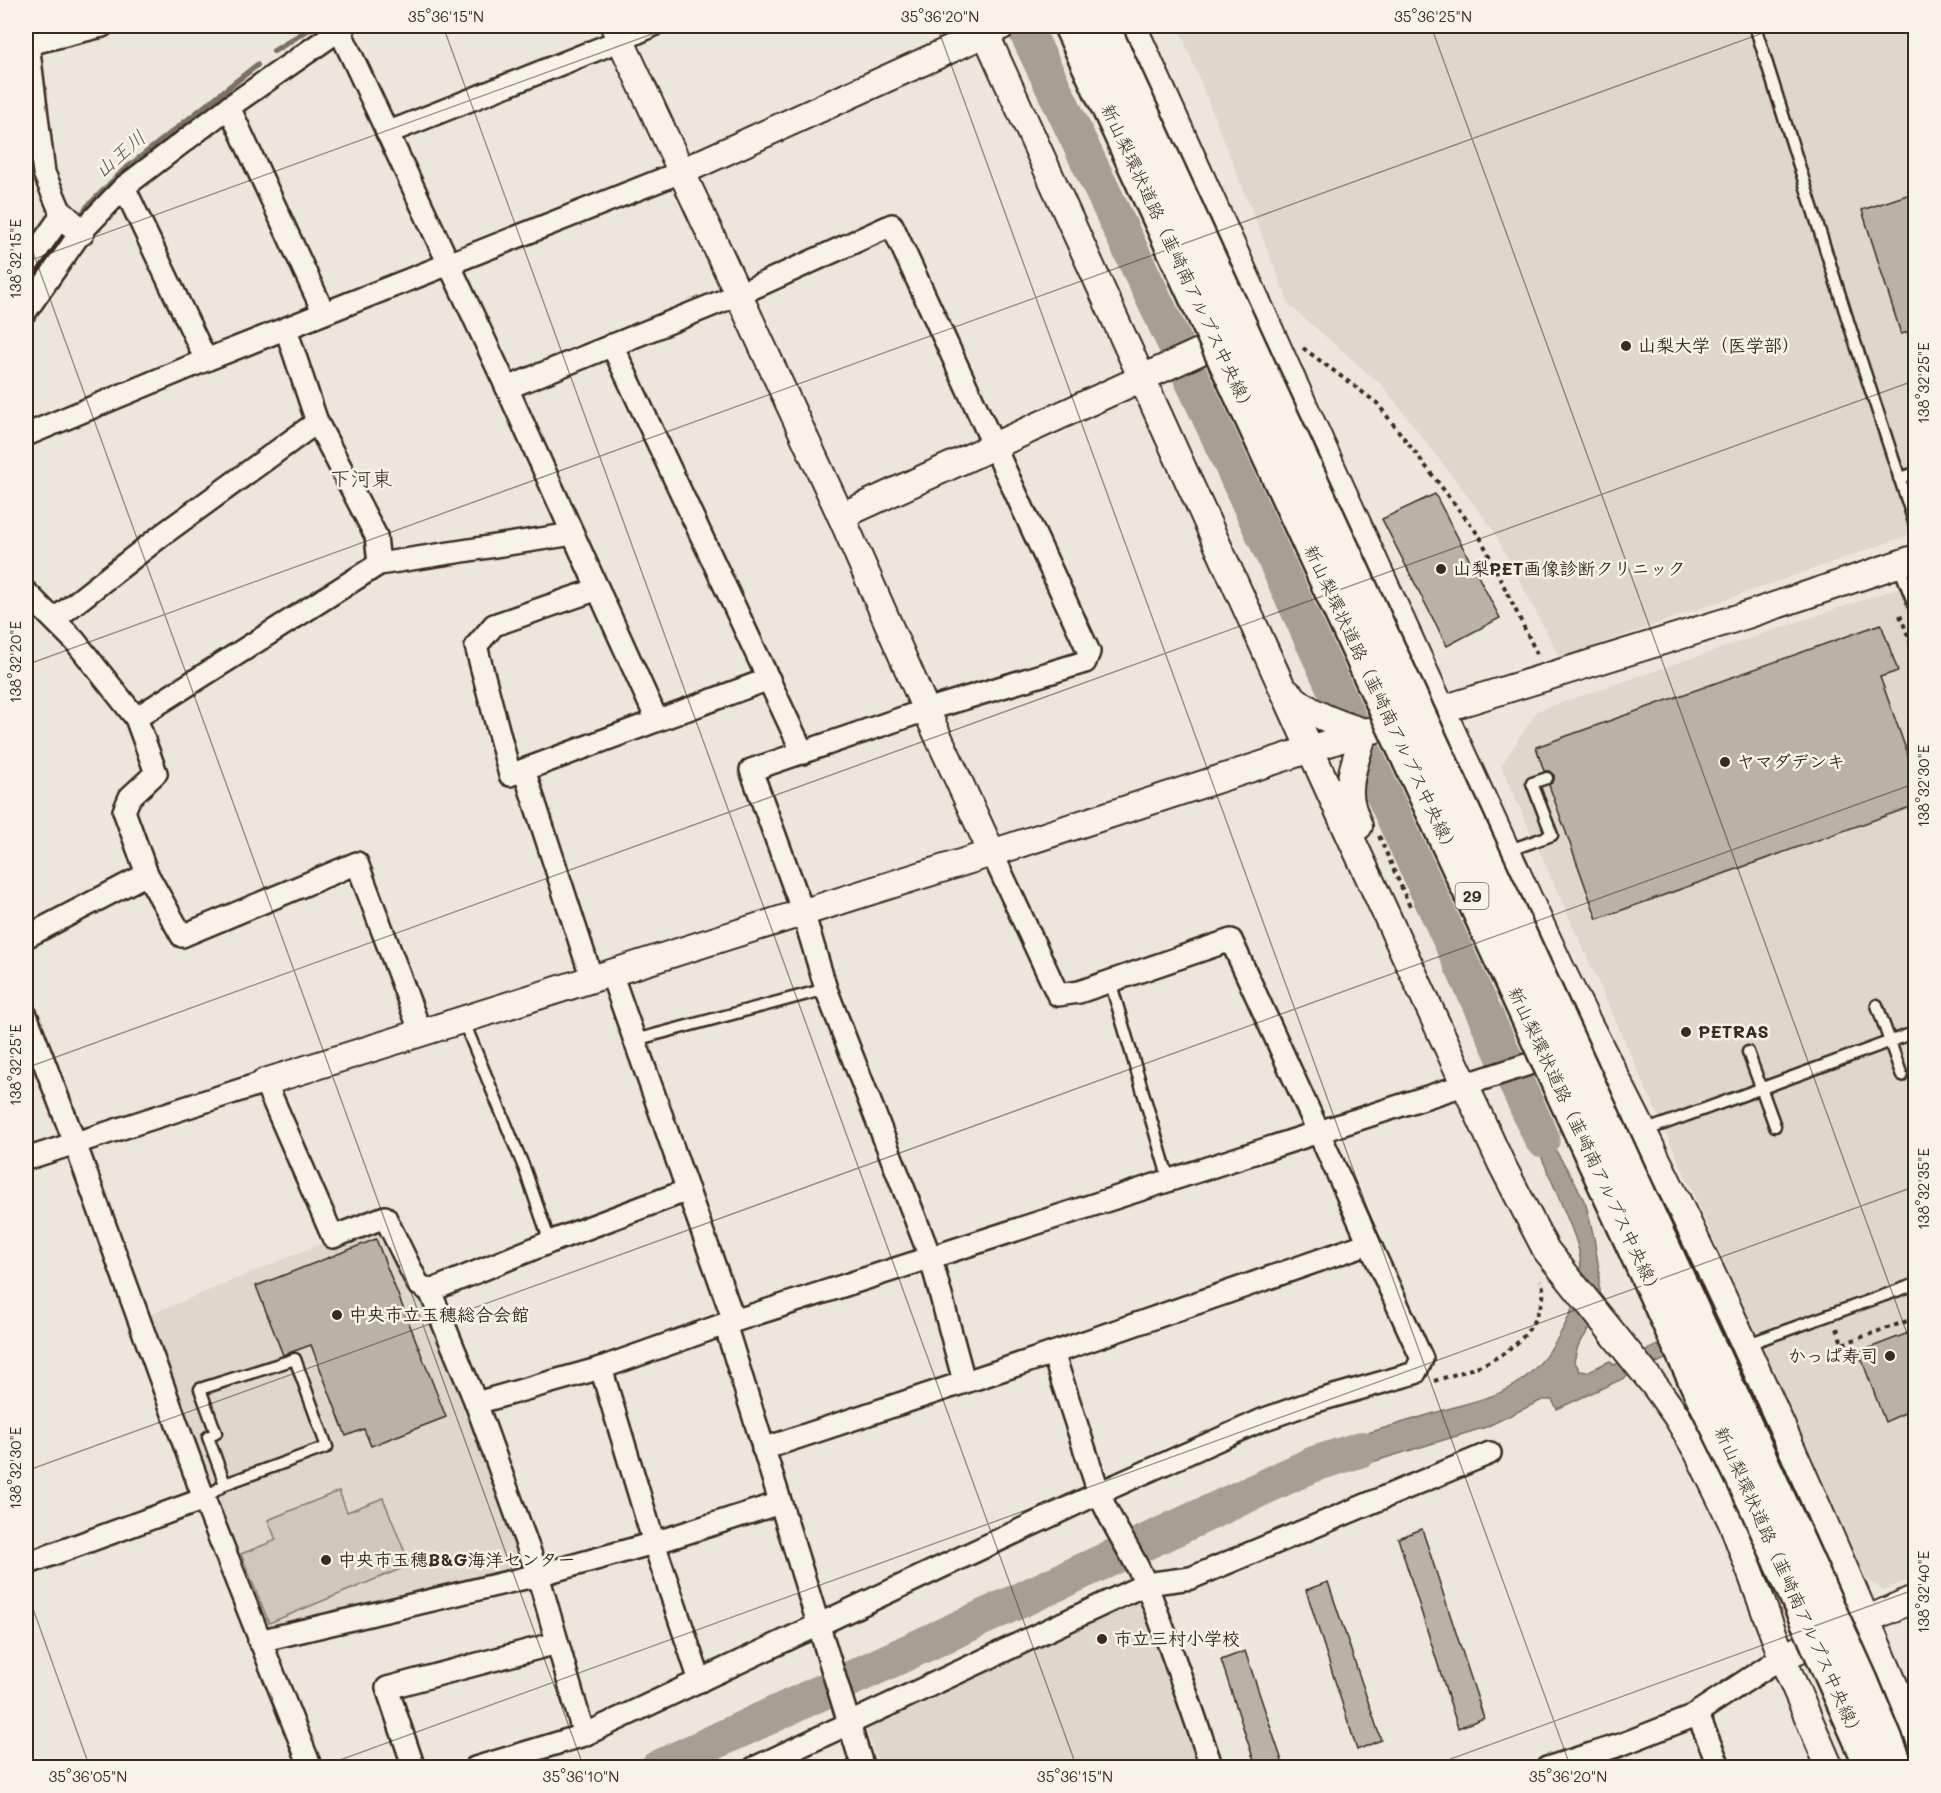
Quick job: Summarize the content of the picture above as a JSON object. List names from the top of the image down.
{
  "streets": {
    "highway": ["新山梨環状道路（韮崎南アルプス中央線）", "29"]
  },
  "districts": ["下河東"],
  "water": ["山王川"],
  "places": [
    "山梨大学（医学部）",
    "山梨PET画像診断クリニック",
    "ヤマダデンキ",
    "PETRAS",
    "中央市立玉穂総合会館",
    "かっぱ寿司",
    "中央市玉穂B&G海洋センター",
    "市立三村小学校"
  ],
  "coordinates": [
    "35°36'15\"N",
    "35°36'20\"N",
    "35°36'25\"N",
    "138°32'15\"E",
    "138°32'25\"E",
    "138°32'20\"E",
    "138°32'30\"E",
    "138°32'35\"E",
    "138°32'40\"E",
    "35°36'05\"N",
    "35°36'10\"N"
  ]
}
